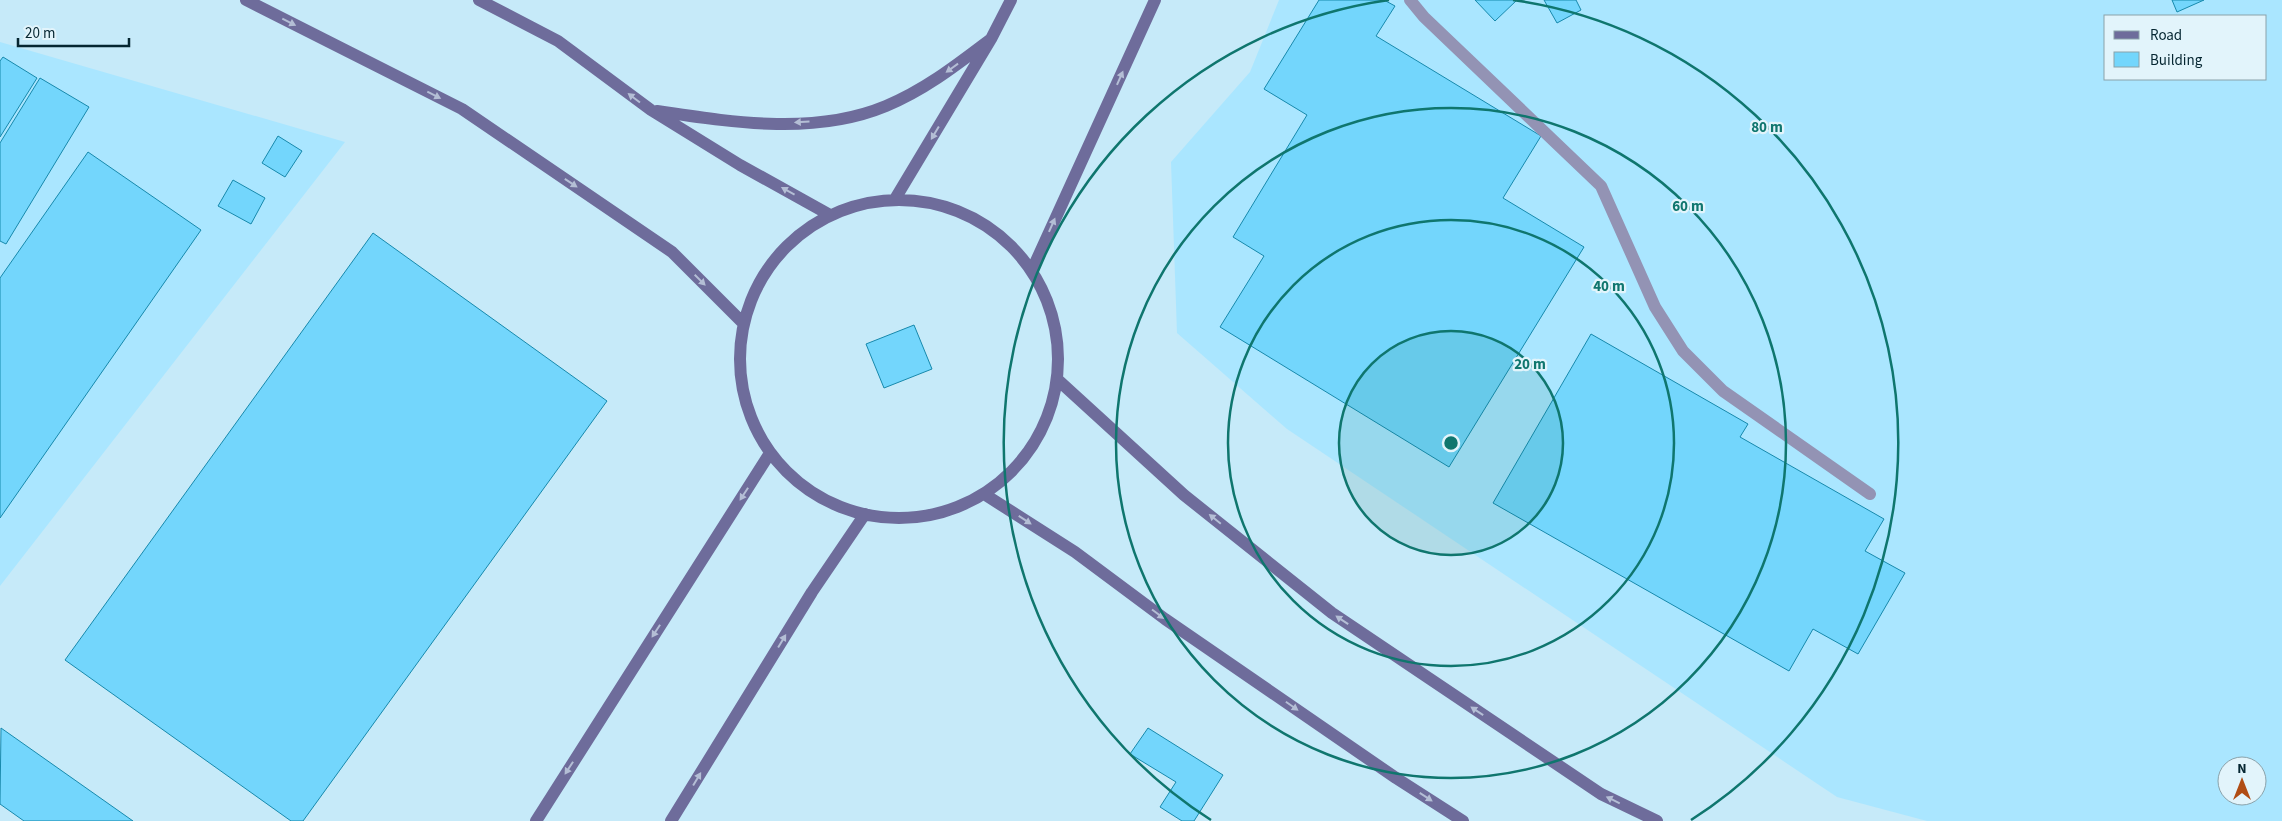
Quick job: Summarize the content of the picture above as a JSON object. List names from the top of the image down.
{
  "legend": ["Road", "Building"],
  "scale_bar": "20 m",
  "north": "top",
  "rings": [
    "80 m",
    "60 m",
    "40 m",
    "20 m"
  ]
}
